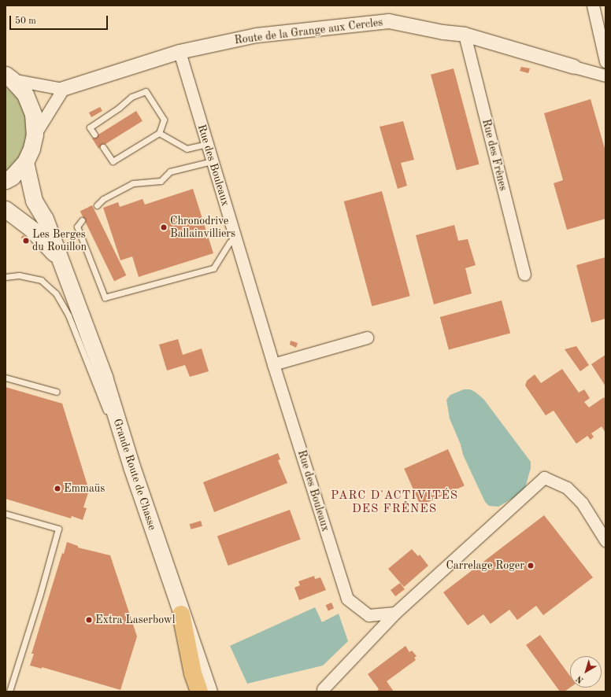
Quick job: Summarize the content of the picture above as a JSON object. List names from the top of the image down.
{
  "streets": {
    "main road": ["Grande Route de Chasse"],
    "street": ["Route de la Grange aux Cercles", "Rue des Frênes", "Rue des Bouleaux"]
  },
  "crossings": [
    ["Route de la Grange aux Cercles", "Rue des Frênes"],
    ["Route de la Grange aux Cercles", "Rue des Bouleaux"]
  ],
  "districts": ["PARC D'ACTIVITÉS DES FRÊNES"],
  "places": [
    "Chronodrive Ballainvilliers",
    "Les Berges du Rouillon",
    "Emmaüs",
    "Carrelage Roger",
    "Extra Laserbowl"
  ],
  "scale_bar": "50 m",
  "north": "bottom left"
}
